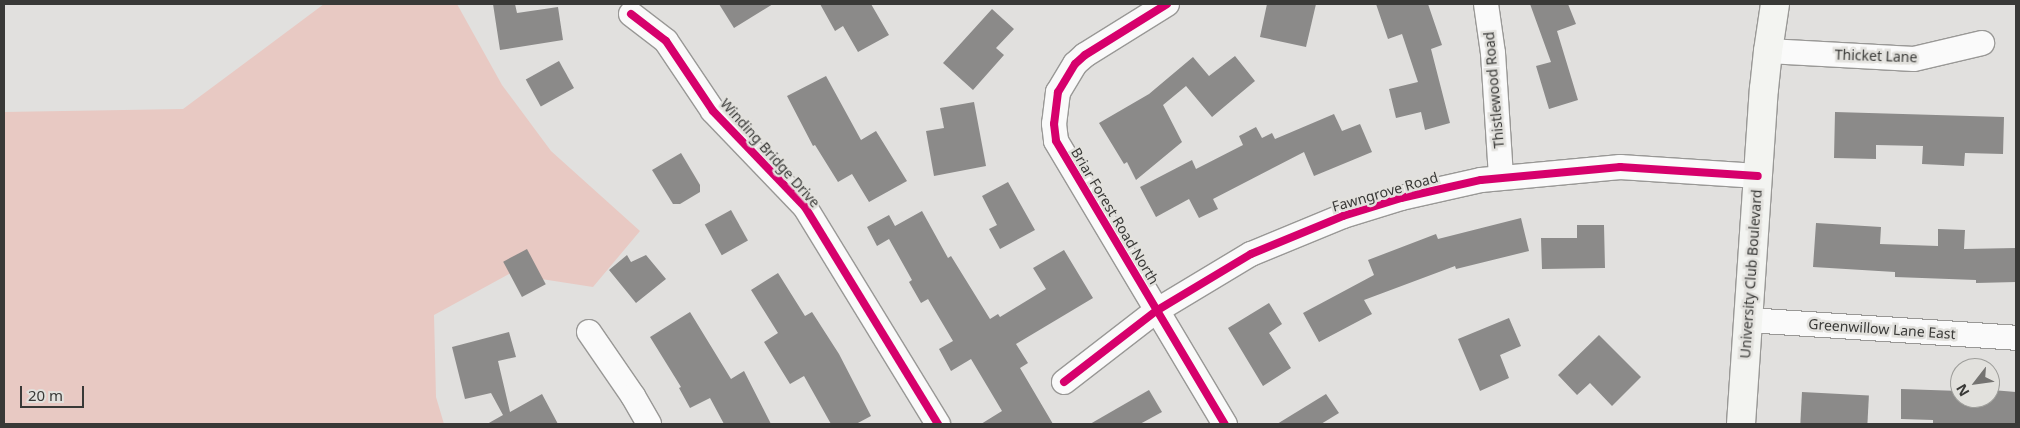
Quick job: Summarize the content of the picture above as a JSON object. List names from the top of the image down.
{
  "streets": {
    "street": [
      "Thicket Lane",
      "Thistlewood Road",
      "Winding Bridge Drive",
      "Fawngrove Road",
      "Briar Forest Road North",
      "University Club Boulevard",
      "Greenwillow Lane East"
    ]
  },
  "crossings": [
    ["Thicket Lane", "University Club Boulevard"],
    ["Thistlewood Road", "Fawngrove Road"],
    ["Fawngrove Road", "Briar Forest Road North"],
    ["Fawngrove Road", "University Club Boulevard"],
    ["University Club Boulevard", "Greenwillow Lane East"]
  ],
  "scale_bar": "20 m",
  "north": "bottom left"
}
